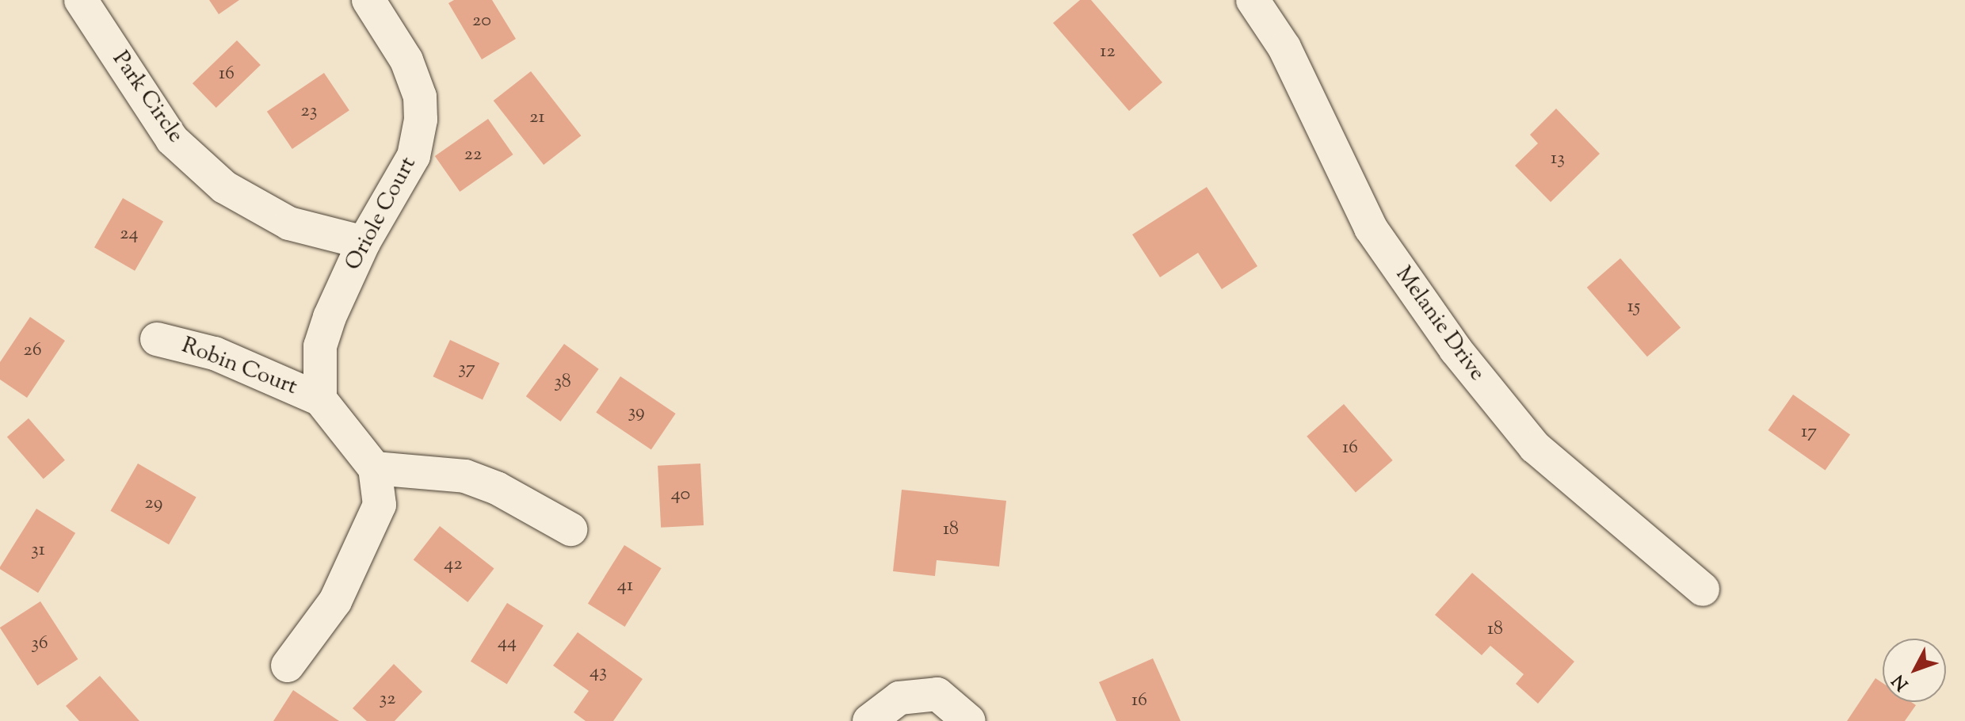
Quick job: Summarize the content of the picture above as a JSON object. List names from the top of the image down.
{
  "streets": {
    "street": [
      "Park Circle",
      "Oriole Court",
      "Melanie Drive",
      "Robin Court"
    ]
  },
  "crossings": [
    ["Park Circle", "Oriole Court"],
    ["Oriole Court", "Robin Court"]
  ],
  "house_numbers": [
    "20",
    "12",
    "16",
    "23",
    "21",
    "22",
    "13",
    "24",
    "15",
    "26",
    "37",
    "38",
    "39",
    "17",
    "16",
    "40",
    "29",
    "18",
    "31",
    "42",
    "41",
    "18",
    "44",
    "36",
    "43",
    "32",
    "16"
  ],
  "north": "bottom left"
}
